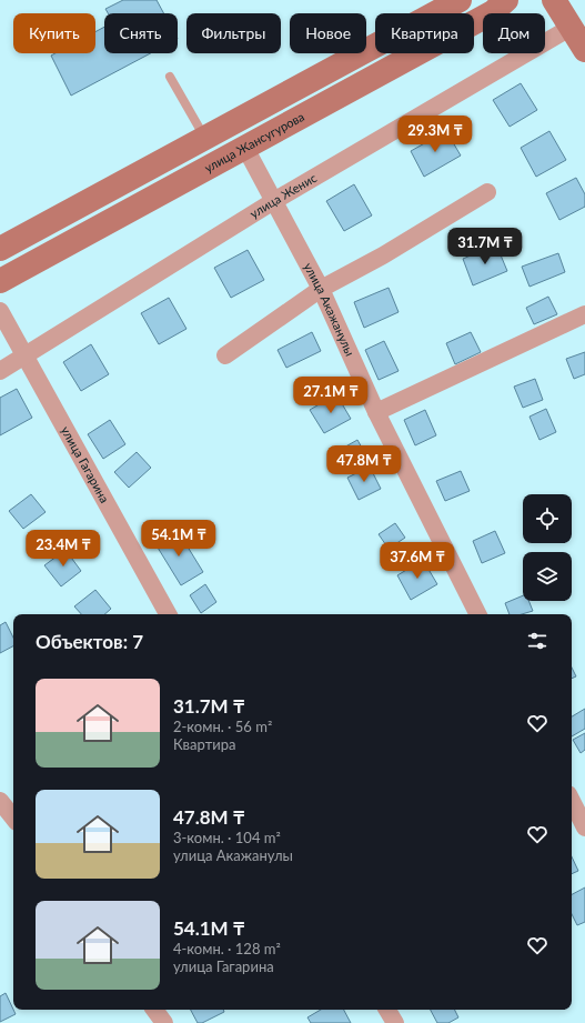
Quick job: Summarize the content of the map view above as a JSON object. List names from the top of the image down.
{
  "streets": {
    "main road": ["улица Жансугурова"],
    "street": ["улица Женис", "улица Акажанулы", "улица Гагарина"]
  },
  "crossings": [
    ["улица Жансугурова", "улица Акажанулы"],
    ["улица Женис", "улица Акажанулы"],
    ["улица Женис", "улица Гагарина"]
  ],
  "page": {
    "chip": [
      "Купить",
      "Снять",
      "Фильтры",
      "Новое",
      "Квартира",
      "Дом"
    ],
    "price": [
      "29.3M ₸",
      "31.7M ₸",
      "27.1M ₸",
      "47.8M ₸",
      "54.1M ₸",
      "23.4M ₸",
      "37.6M ₸"
    ],
    "heading": "Объектов: 7",
    "list": [
      {
        "name": "31.7M ₸",
        "note": "2-комн. · 56 m² · Квартира"
      },
      {
        "name": "47.8M ₸",
        "note": "3-комн. · 104 m² · улица Акажанулы"
      },
      {
        "name": "54.1M ₸",
        "note": "4-комн. · 128 m² · улица Гагарина"
      }
    ]
  }
}
